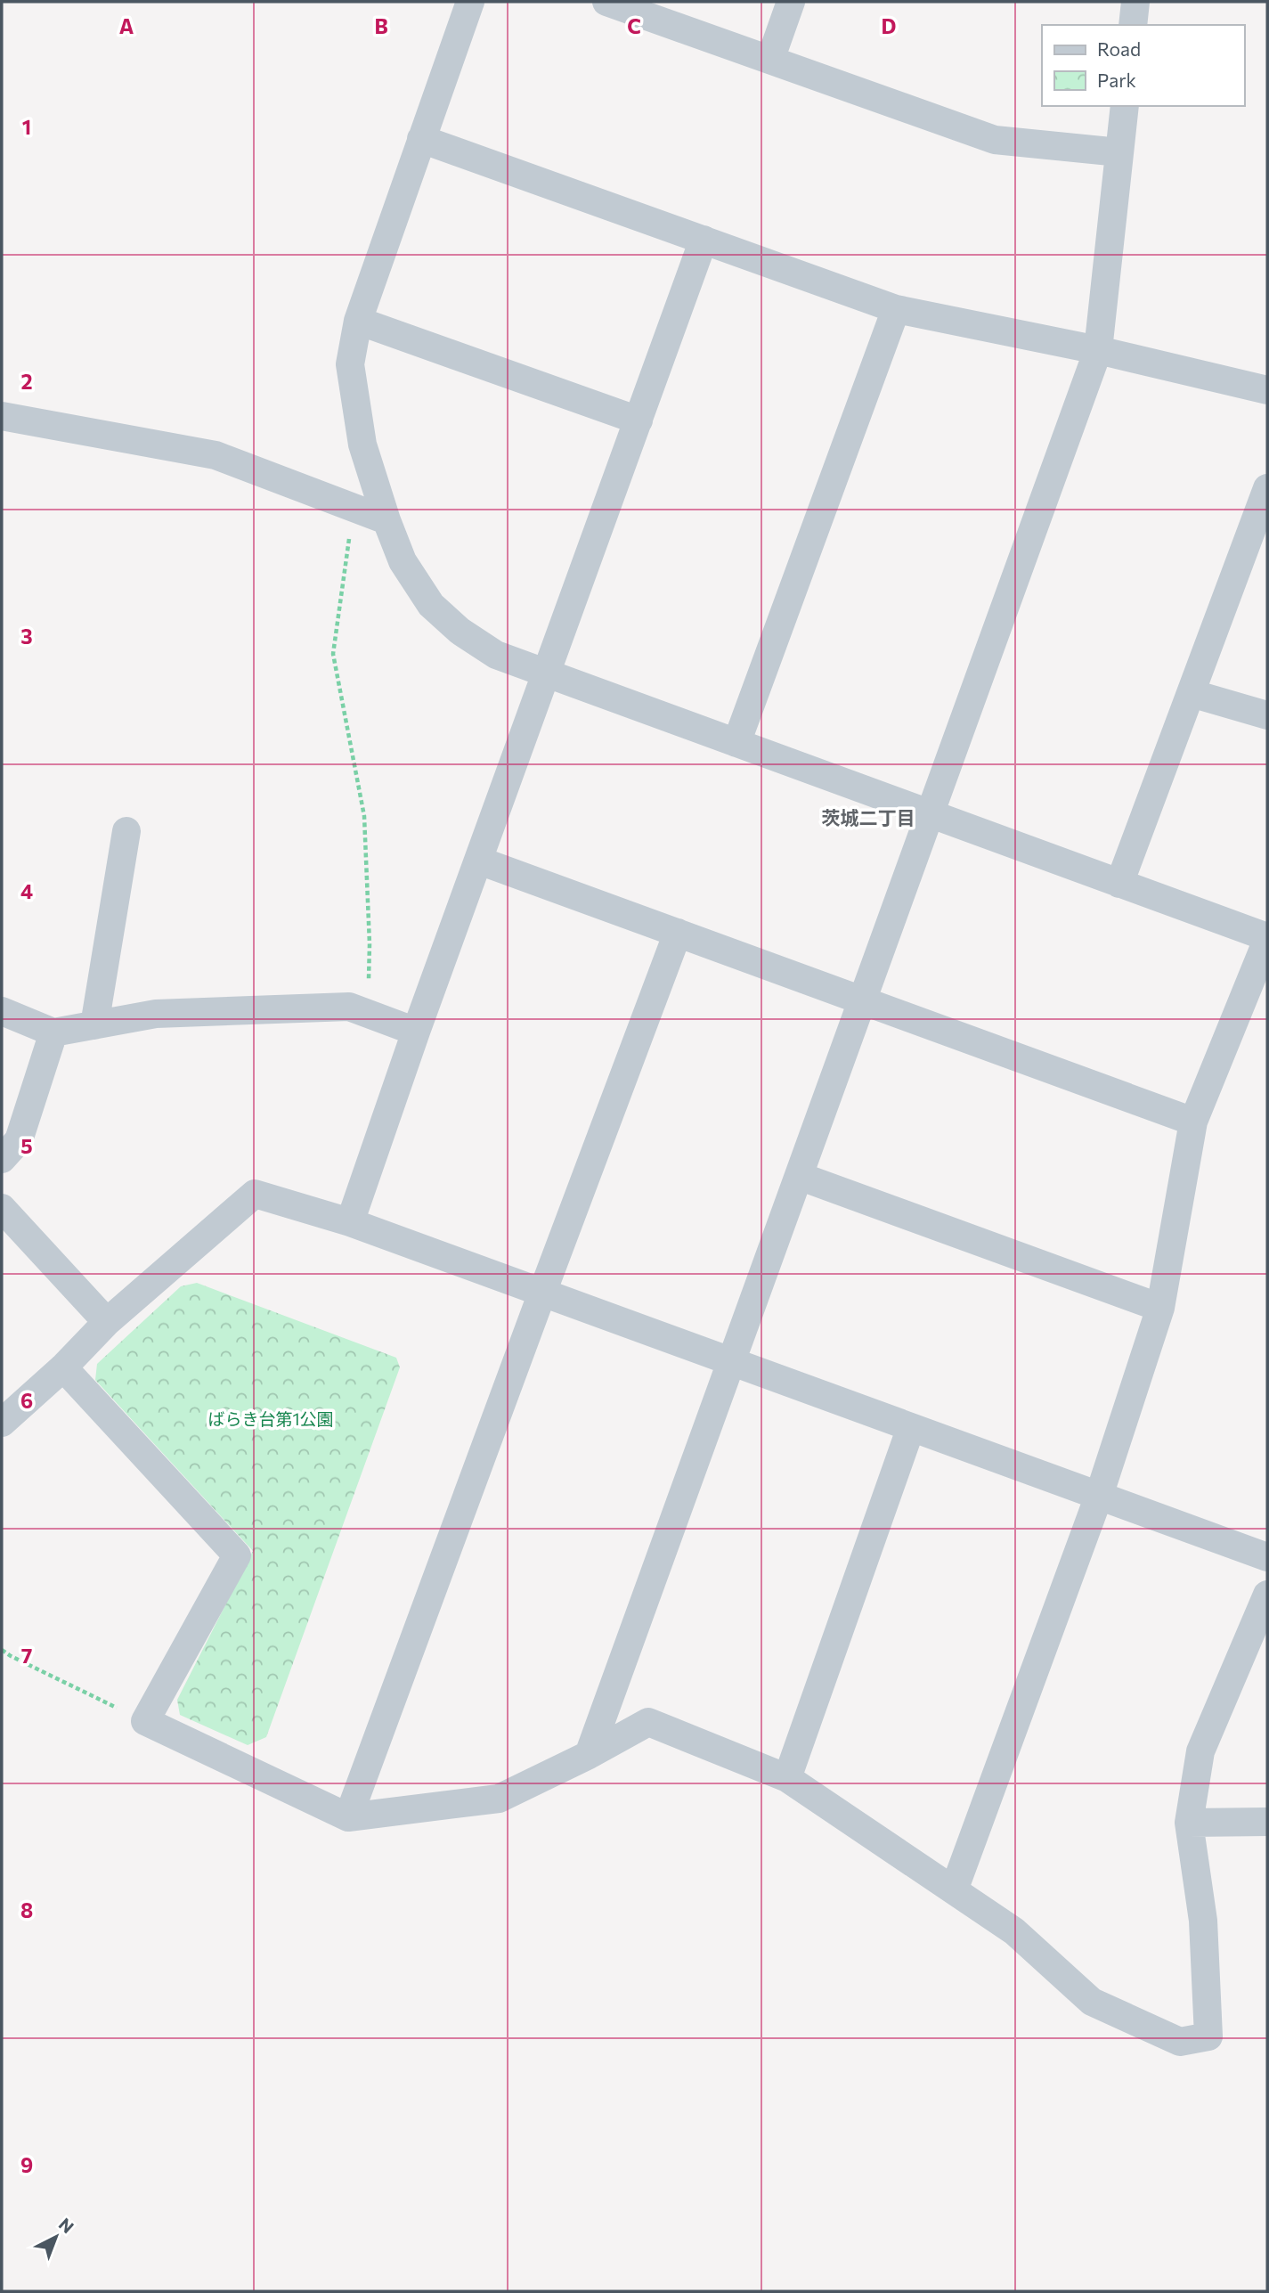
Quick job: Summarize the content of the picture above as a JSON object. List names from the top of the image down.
{
  "districts": ["茨城二丁目"],
  "parks": ["ばらき台第1公園"],
  "legend": ["Road", "Park"],
  "north": "top right",
  "grid": {
    "columns": [
      "A",
      "B",
      "C",
      "D"
    ],
    "rows": [
      "1",
      "2",
      "3",
      "4",
      "5",
      "6",
      "7",
      "8",
      "9"
    ]
  }
}
